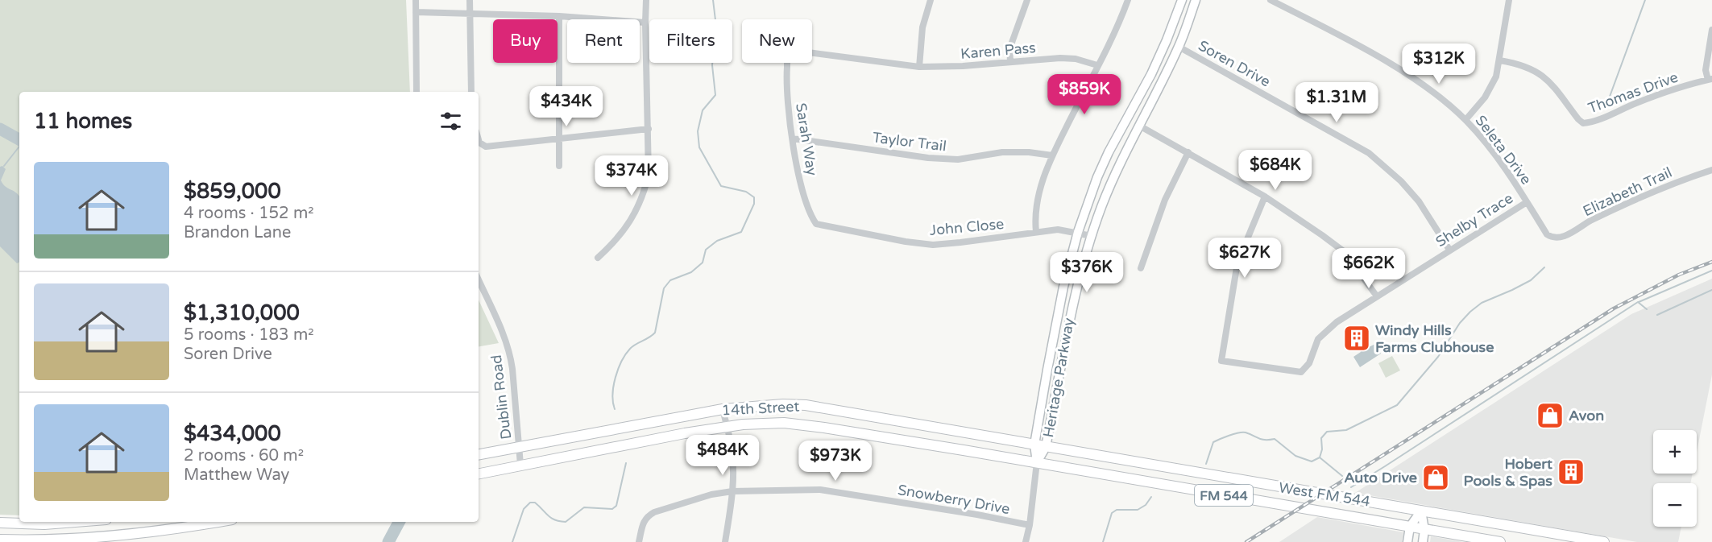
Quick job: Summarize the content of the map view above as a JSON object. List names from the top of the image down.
{
  "streets": {
    "main road": [
      "Heritage Parkway",
      "14th Street",
      "West FM 544",
      "FM 544"
    ],
    "street": [
      "Karen Pass",
      "Soren Drive",
      "Thomas Drive",
      "Sarah Way",
      "Taylor Trail",
      "Seleta Drive",
      "Elizabeth Trail",
      "Shelby Trace",
      "John Close",
      "Dublin Road",
      "Snowberry Drive"
    ]
  },
  "crossings": [
    ["Soren Drive", "Shelby Trace"],
    ["Soren Drive", "Heritage Parkway"],
    ["Sarah Way", "Taylor Trail"],
    ["Sarah Way", "John Close"],
    ["Seleta Drive", "Elizabeth Trail"],
    ["Seleta Drive", "Shelby Trace"],
    ["John Close", "Heritage Parkway"],
    ["Heritage Parkway", "14th Street"],
    ["Heritage Parkway", "West FM 544"],
    ["Dublin Road", "14th Street"],
    ["14th Street", "West FM 544"]
  ],
  "places": {
    "building": ["Windy Hills Farms Clubhouse", "Hobert Pools & Spas"],
    "shop": ["Avon", "Auto Drive"]
  },
  "page": {
    "chip": [
      "Buy",
      "Rent",
      "Filters",
      "New"
    ],
    "price": [
      "$312K",
      "$859K",
      "$1.31M",
      "$434K",
      "$684K",
      "$374K",
      "$627K",
      "$662K",
      "$376K",
      "$484K",
      "$973K"
    ],
    "heading": "11 homes",
    "list": [
      {
        "name": "$859,000",
        "note": "4 rooms · 152 m² · Brandon Lane"
      },
      {
        "name": "$1,310,000",
        "note": "5 rooms · 183 m² · Soren Drive"
      },
      {
        "name": "$434,000",
        "note": "2 rooms · 60 m² · Matthew Way"
      }
    ],
    "map_buttons": ["+", "−"]
  }
}
